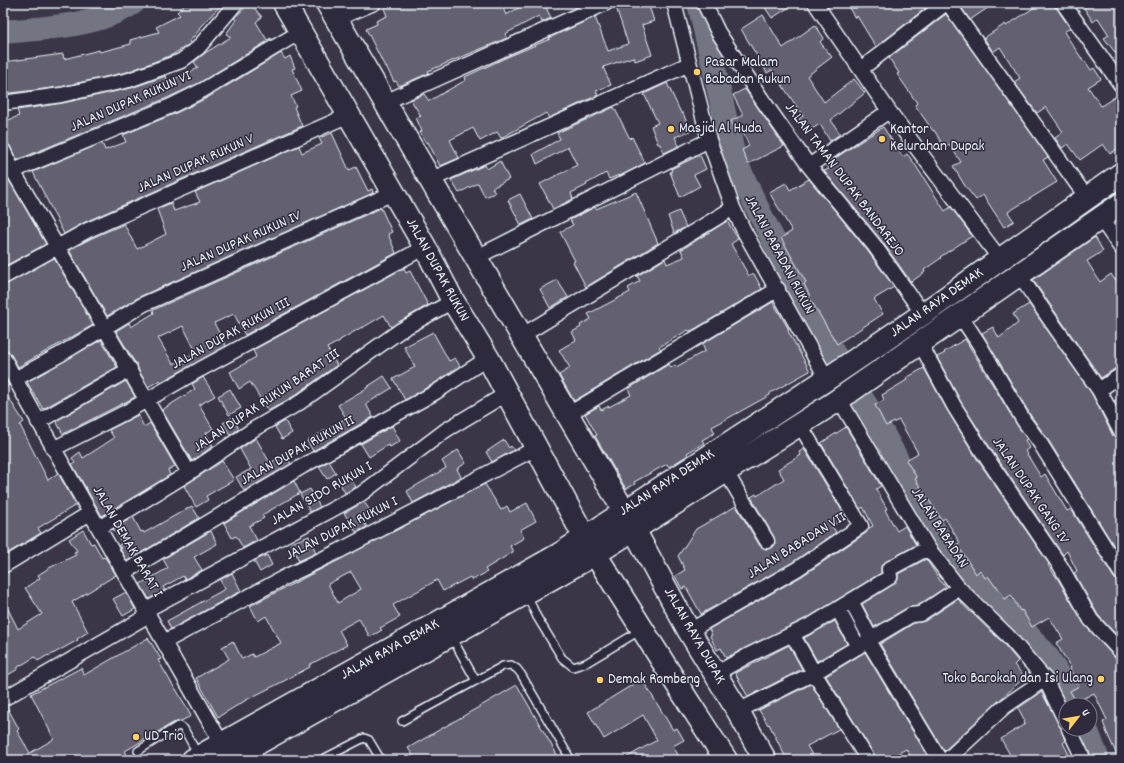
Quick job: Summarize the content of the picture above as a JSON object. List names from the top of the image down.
{
  "streets": {
    "main road": ["JALAN DUPAK RUKUN", "JALAN RAYA DEMAK", "JALAN RAYA DUPAK"],
    "street": [
      "JALAN DUPAK RUKUN VI",
      "JALAN DUPAK RUKUN V",
      "JALAN TAMAN DUPAK BANDAREJO",
      "JALAN DUPAK RUKUN IV",
      "JALAN BABADAN RUKUN",
      "JALAN DUPAK RUKUN III",
      "JALAN DUPAK RUKUN BARAT III",
      "JALAN DUPAK RUKUN II",
      "JALAN DUPAK GANG IV",
      "JALAN SIDO RUKUN I",
      "JALAN BABADAN",
      "JALAN DUPAK RUKUN I",
      "JALAN DEMAK BARAT I",
      "JALAN BABADAN VII"
    ]
  },
  "crossings": [
    ["JALAN DUPAK RUKUN VI", "JALAN DUPAK RUKUN"],
    ["JALAN DUPAK RUKUN V", "JALAN DUPAK RUKUN"],
    ["JALAN TAMAN DUPAK BANDAREJO", "JALAN RAYA DEMAK"],
    ["JALAN DUPAK RUKUN IV", "JALAN DUPAK RUKUN"],
    ["JALAN DUPAK RUKUN IV", "JALAN DEMAK BARAT I"],
    ["JALAN BABADAN RUKUN", "JALAN RAYA DEMAK"],
    ["JALAN DUPAK RUKUN", "JALAN RAYA DEMAK"],
    ["JALAN DUPAK RUKUN", "JALAN DUPAK RUKUN III"],
    ["JALAN DUPAK RUKUN", "JALAN DUPAK RUKUN BARAT III"],
    ["JALAN DUPAK RUKUN", "JALAN DUPAK RUKUN II"],
    ["JALAN DUPAK RUKUN", "JALAN SIDO RUKUN I"],
    ["JALAN DUPAK RUKUN", "JALAN DUPAK RUKUN I"],
    ["JALAN RAYA DEMAK", "JALAN DUPAK GANG IV"],
    ["JALAN RAYA DEMAK", "JALAN BABADAN"],
    ["JALAN RAYA DEMAK", "JALAN DEMAK BARAT I"],
    ["JALAN RAYA DEMAK", "JALAN BABADAN VII"],
    ["JALAN RAYA DEMAK", "JALAN RAYA DUPAK"],
    ["JALAN DUPAK RUKUN III", "JALAN DEMAK BARAT I"],
    ["JALAN DUPAK RUKUN BARAT III", "JALAN DEMAK BARAT I"],
    ["JALAN DUPAK RUKUN II", "JALAN DEMAK BARAT I"],
    ["JALAN SIDO RUKUN I", "JALAN DEMAK BARAT I"],
    ["JALAN DUPAK RUKUN I", "JALAN DEMAK BARAT I"],
    ["JALAN BABADAN VII", "JALAN RAYA DUPAK"]
  ],
  "places": [
    "Pasar Malam Babadan Rukun",
    "Masjid Al Huda",
    "Kantor Kelurahan Dupak",
    "Toko Barokah dan Isi Ulang",
    "Demak Rombeng",
    "UD Trio"
  ],
  "north": "top right"
}
